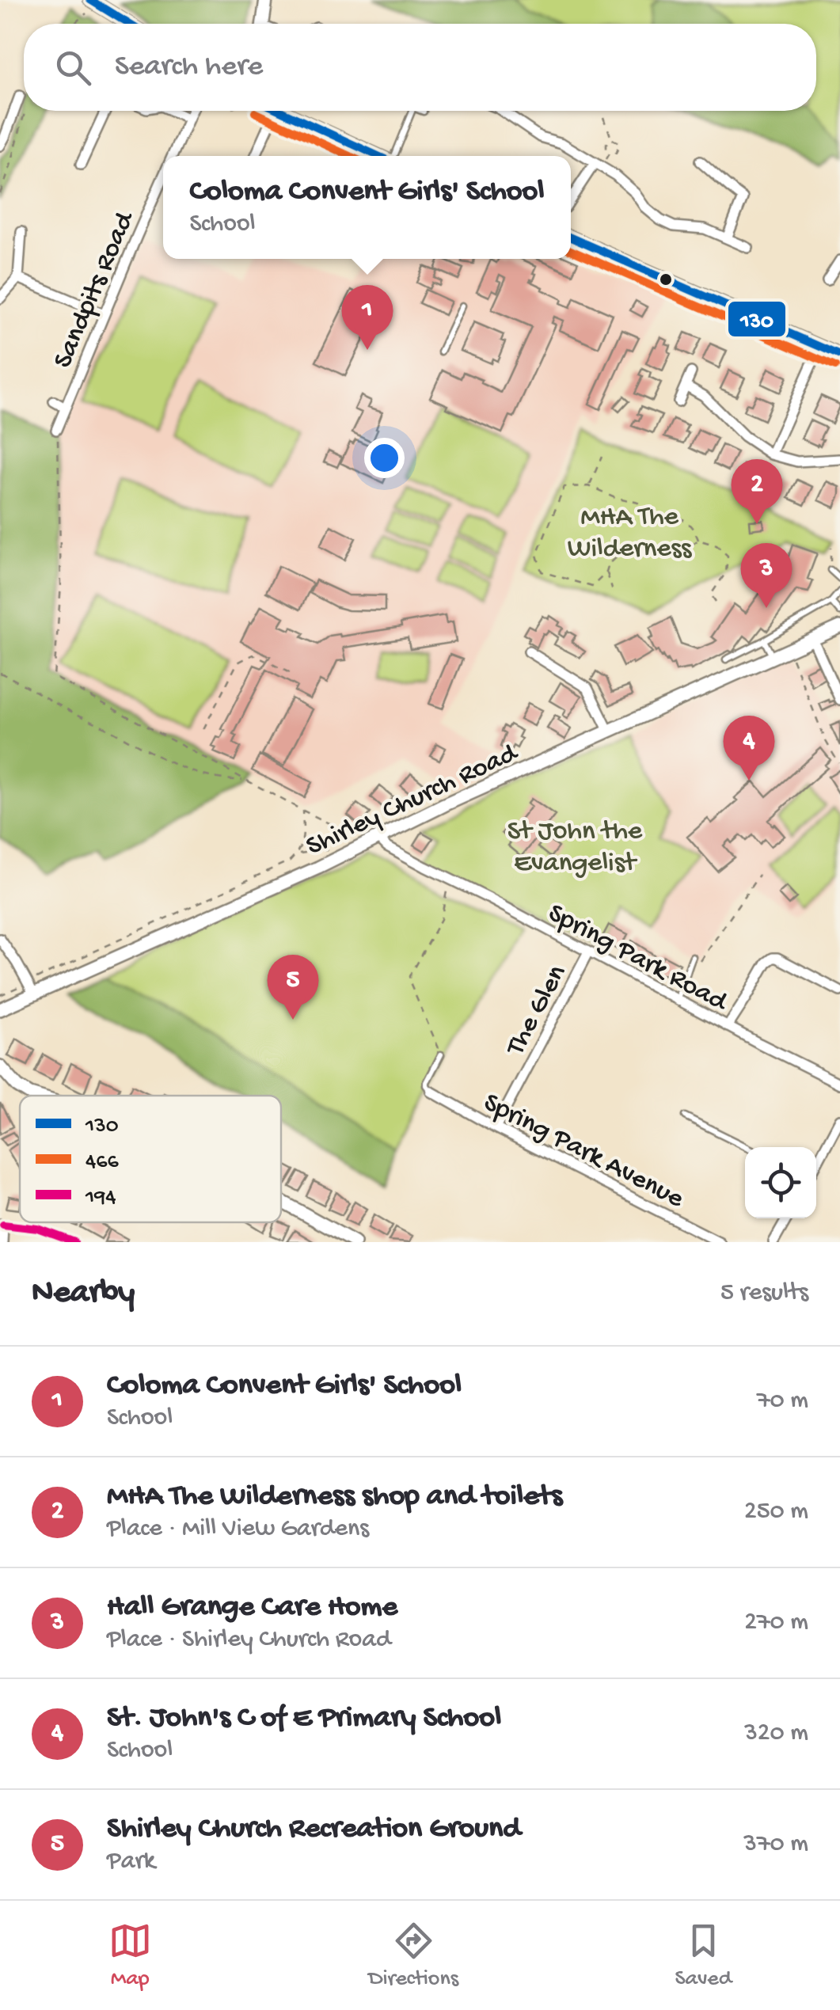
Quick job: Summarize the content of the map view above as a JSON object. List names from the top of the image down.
{
  "streets": {
    "street": [
      "Sandpits Road",
      "Shirley Church Road",
      "Spring Park Road",
      "The Glen",
      "Spring Park Avenue"
    ]
  },
  "crossings": [
    ["Shirley Church Road", "Spring Park Road"],
    ["Spring Park Road", "The Glen"],
    ["The Glen", "Spring Park Avenue"]
  ],
  "parks": ["MHA The Wilderness", "St John the Evangelist"],
  "lines": ["transit line 130", "transit line 466", "transit line 194"],
  "legend": ["130", "466", "194"],
  "page": {
    "search": "Search here",
    "popup": ["Coloma Convent Girls' School", "School"],
    "pins": [
      "1",
      "2",
      "3",
      "4",
      "5"
    ],
    "heading": ["Nearby", "5 results"],
    "list": [
      {
        "mark": "1",
        "name": "Coloma Convent Girls' School",
        "note": "School",
        "value": "70 m"
      },
      {
        "mark": "2",
        "name": "MHA The Wilderness shop and toilets",
        "note": "Place · Mill View Gardens",
        "value": "250 m"
      },
      {
        "mark": "3",
        "name": "Hall Grange Care Home",
        "note": "Place · Shirley Church Road",
        "value": "270 m"
      },
      {
        "mark": "4",
        "name": "St. John's C of E Primary School",
        "note": "School",
        "value": "320 m"
      },
      {
        "mark": "5",
        "name": "Shirley Church Recreation Ground",
        "note": "Park",
        "value": "370 m"
      }
    ],
    "nav": ["Map", "Directions", "Saved"]
  }
}
